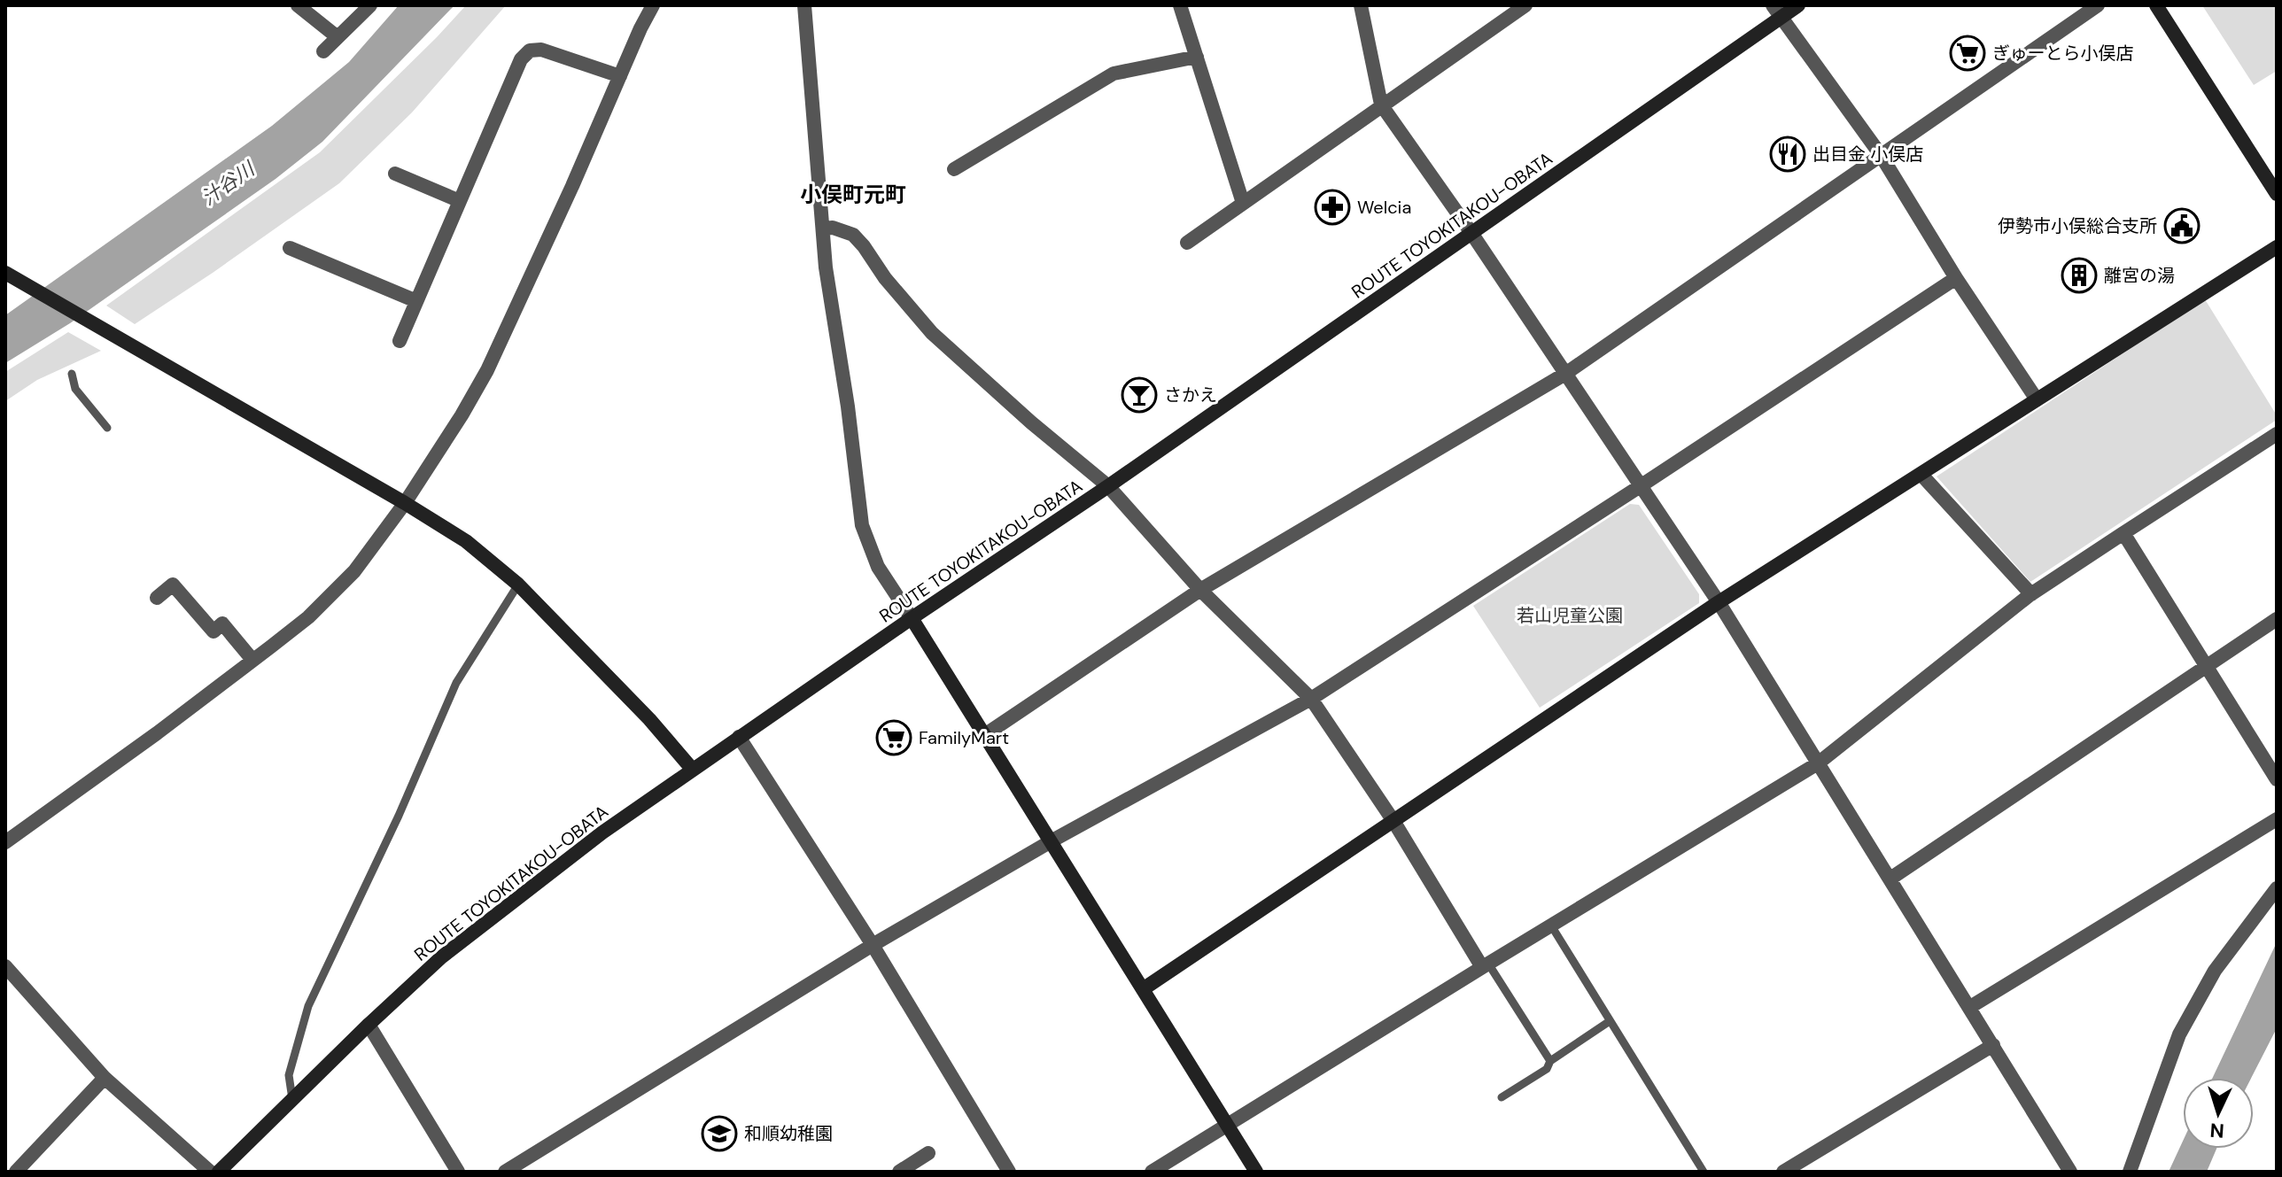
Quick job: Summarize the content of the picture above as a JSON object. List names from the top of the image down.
{
  "streets": {
    "street": ["ROUTE TOYOKITAKOU-OBATA"]
  },
  "districts": ["小俣町元町"],
  "water": ["汁谷川"],
  "parks": ["若山児童公園"],
  "places": {
    "supermarket": ["ぎゅーとら小俣店", "FamilyMart"],
    "restaurant": ["出目金 小俣店"],
    "pharmacy": ["Welcia"],
    "public building": ["伊勢市小俣総合支所"],
    "building": ["離宮の湯"],
    "bar": ["さかえ"],
    "school or university": ["和順幼稚園"]
  },
  "north": "bottom"
}
